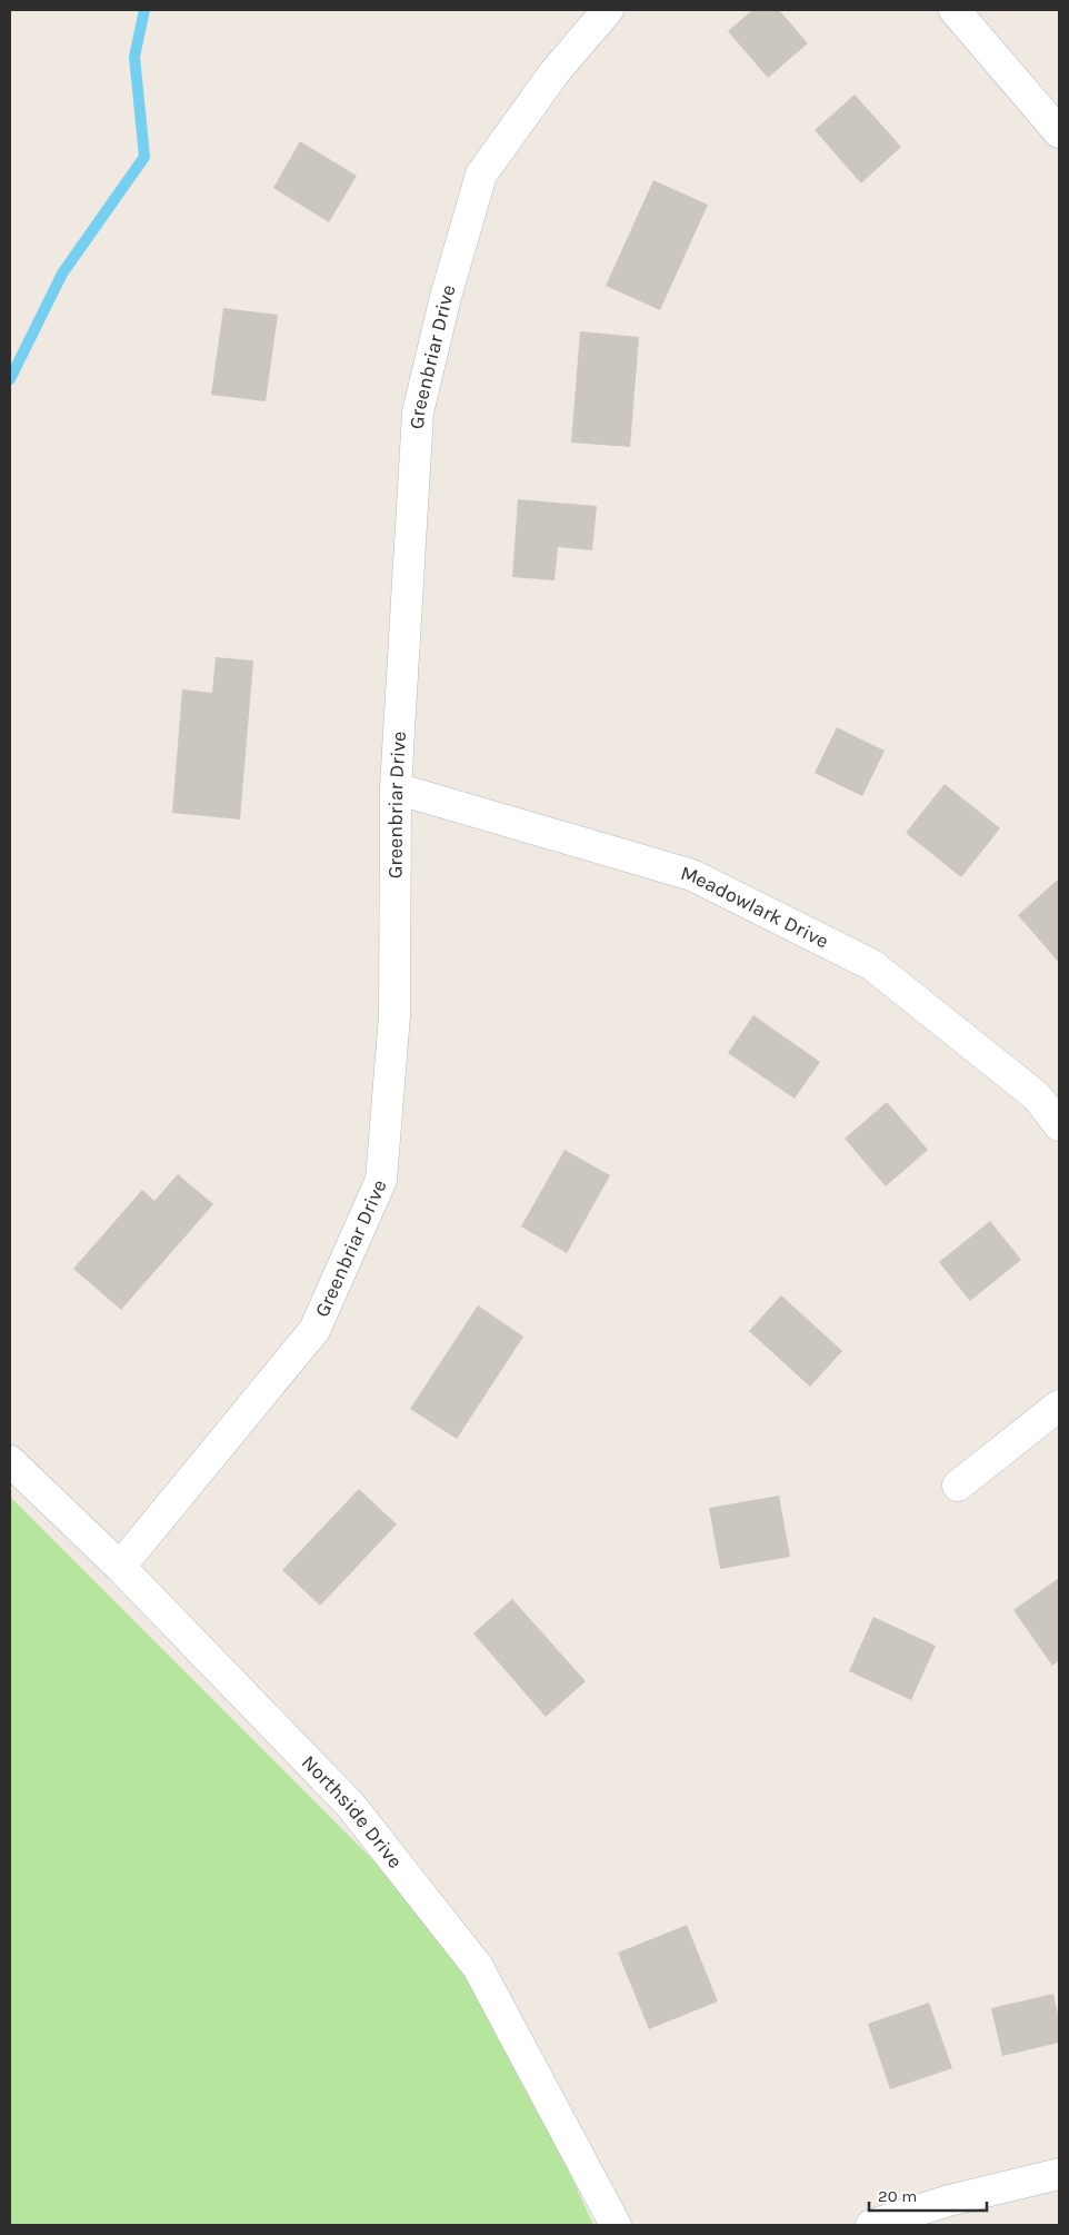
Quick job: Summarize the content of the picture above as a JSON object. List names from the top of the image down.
{
  "streets": {
    "street": ["Greenbriar Drive", "Meadowlark Drive", "Northside Drive"]
  },
  "crossings": [
    ["Greenbriar Drive", "Meadowlark Drive"],
    ["Greenbriar Drive", "Northside Drive"]
  ],
  "scale_bar": "20 m"
}
